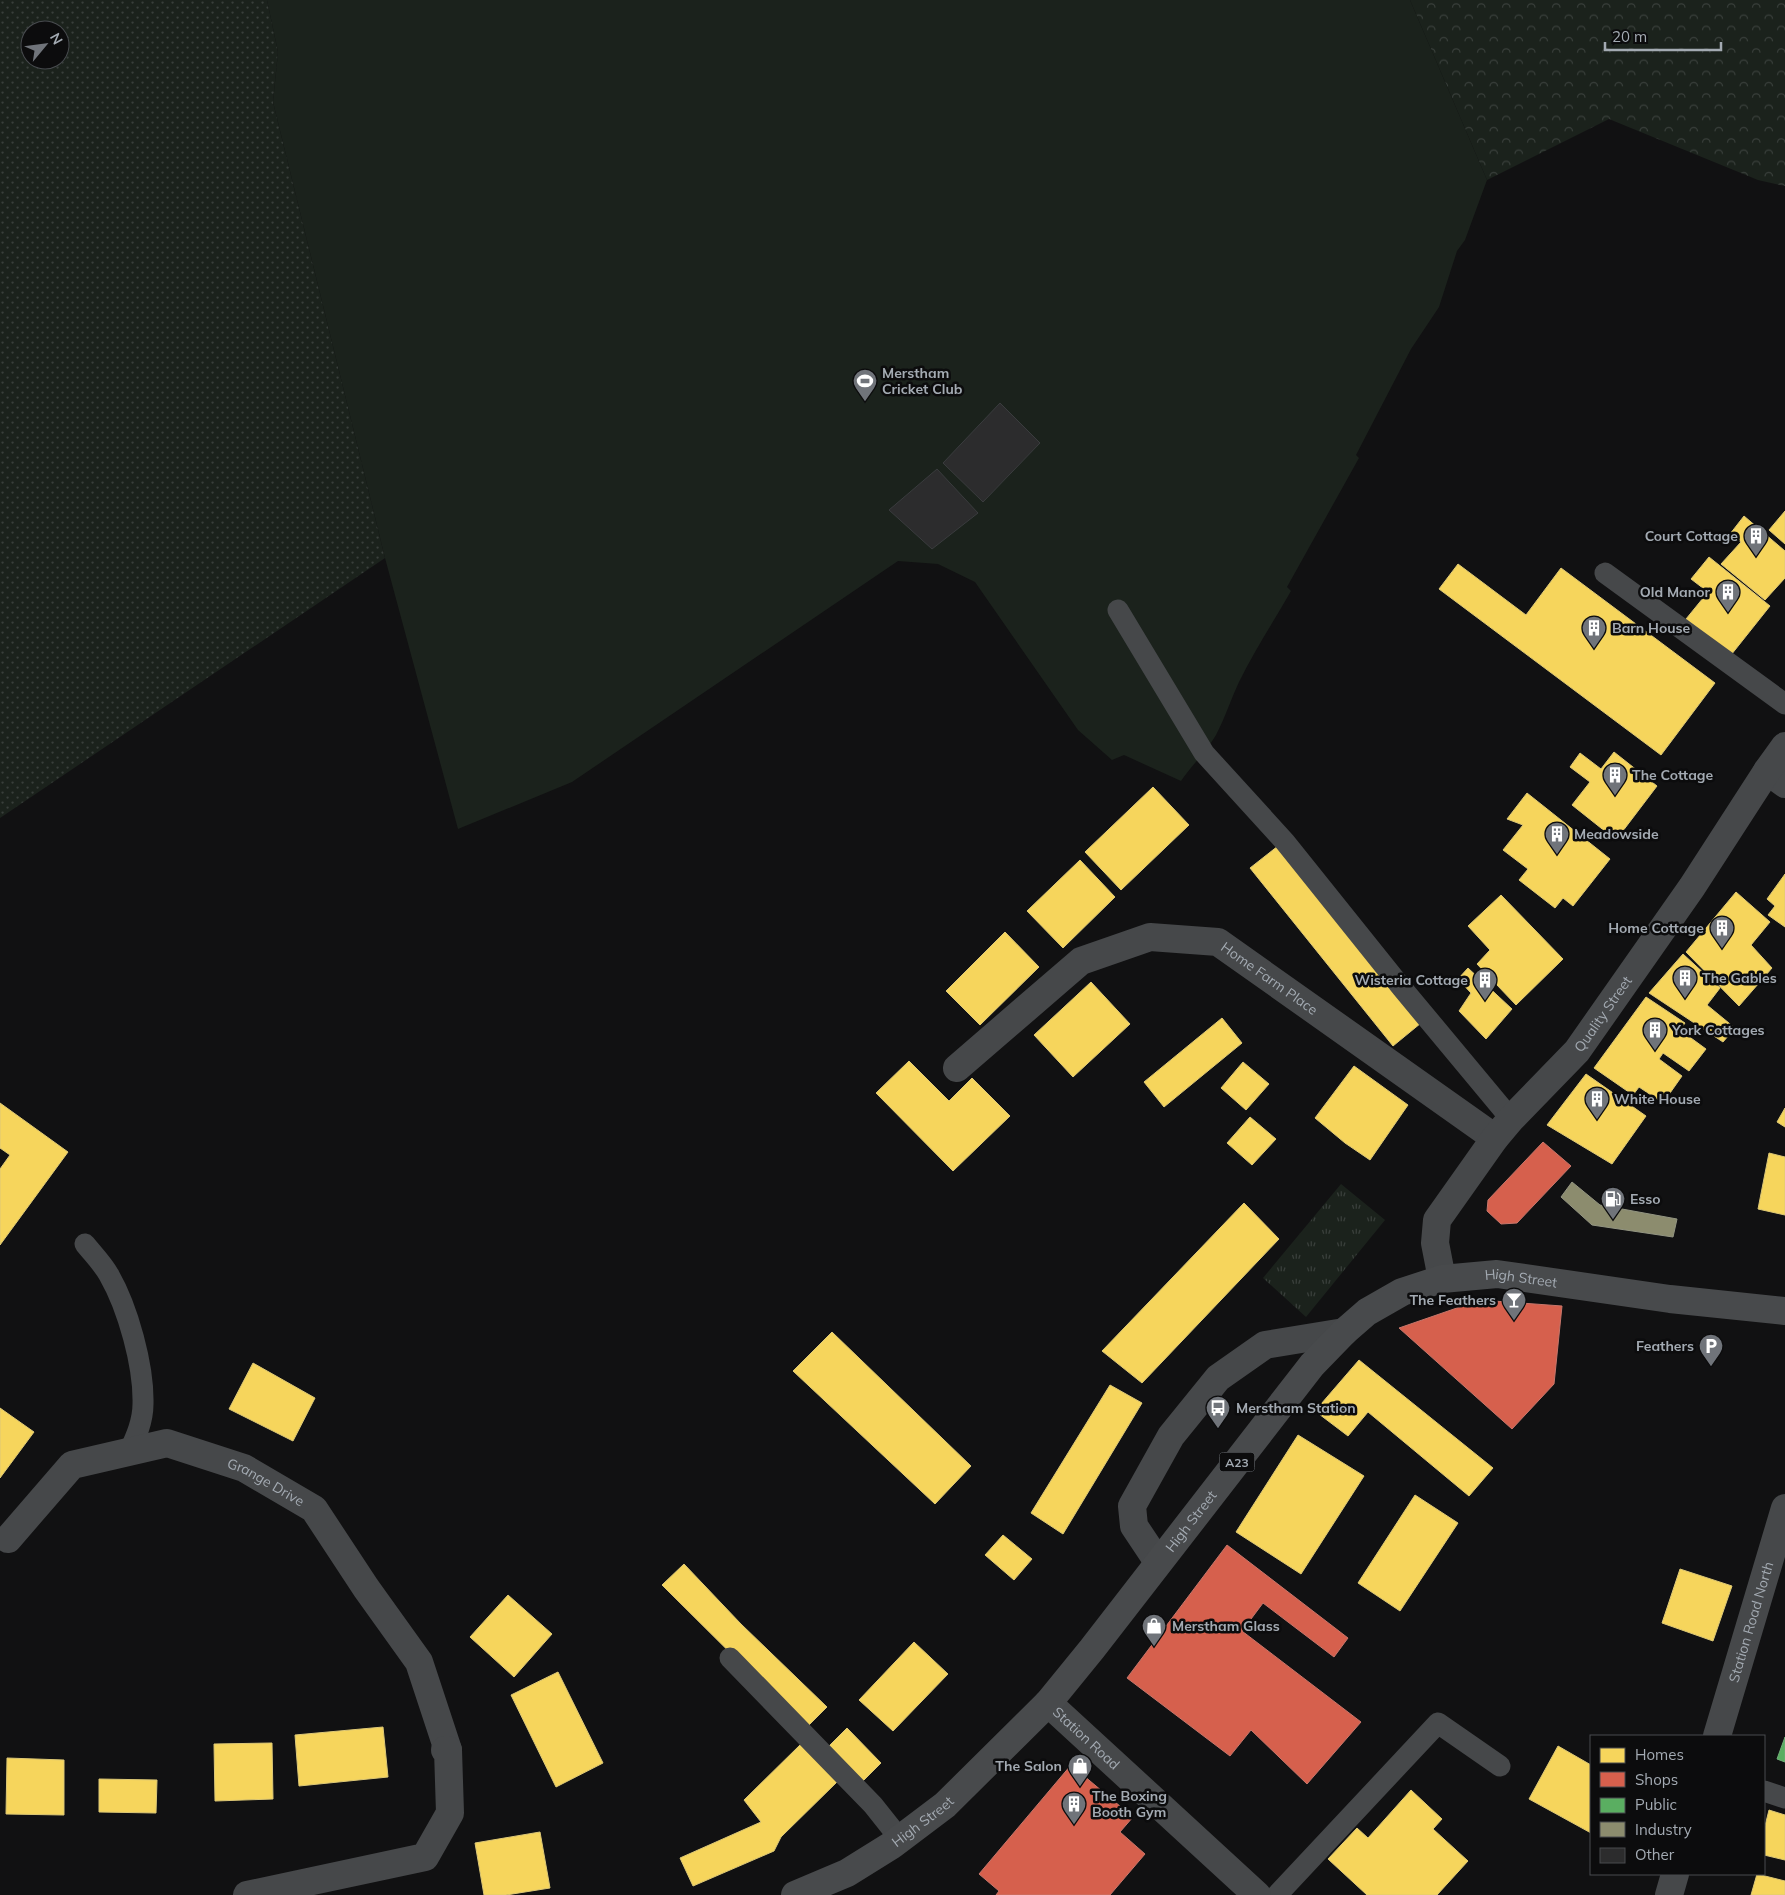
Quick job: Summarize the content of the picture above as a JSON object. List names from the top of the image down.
{
  "streets": {
    "main road": ["High Street", "A23"],
    "street": [
      "Home Farm Place",
      "Quality Street",
      "Grange Drive",
      "Station Road North",
      "Station Road"
    ]
  },
  "crossings": [
    ["Home Farm Place", "Quality Street"],
    ["Quality Street", "High Street"],
    ["High Street", "Station Road"]
  ],
  "places": {
    "sports": ["Merstham Cricket Club"],
    "building": [
      "Court Cottage",
      "Old Manor",
      "Barn House",
      "The Cottage",
      "Meadowside",
      "Home Cottage",
      "The Gables",
      "Wisteria Cottage",
      "York Cottages",
      "White House",
      "The Boxing Booth Gym"
    ],
    "fuel station": ["Esso"],
    "bar": ["The Feathers"],
    "parking": ["Feathers"],
    "bus stop": ["Merstham Station"],
    "shop": ["Merstham Glass", "The Salon"]
  },
  "legend": [
    "Homes",
    "Shops",
    "Public",
    "Industry",
    "Other"
  ],
  "scale_bar": "20 m",
  "north": "top right"
}
